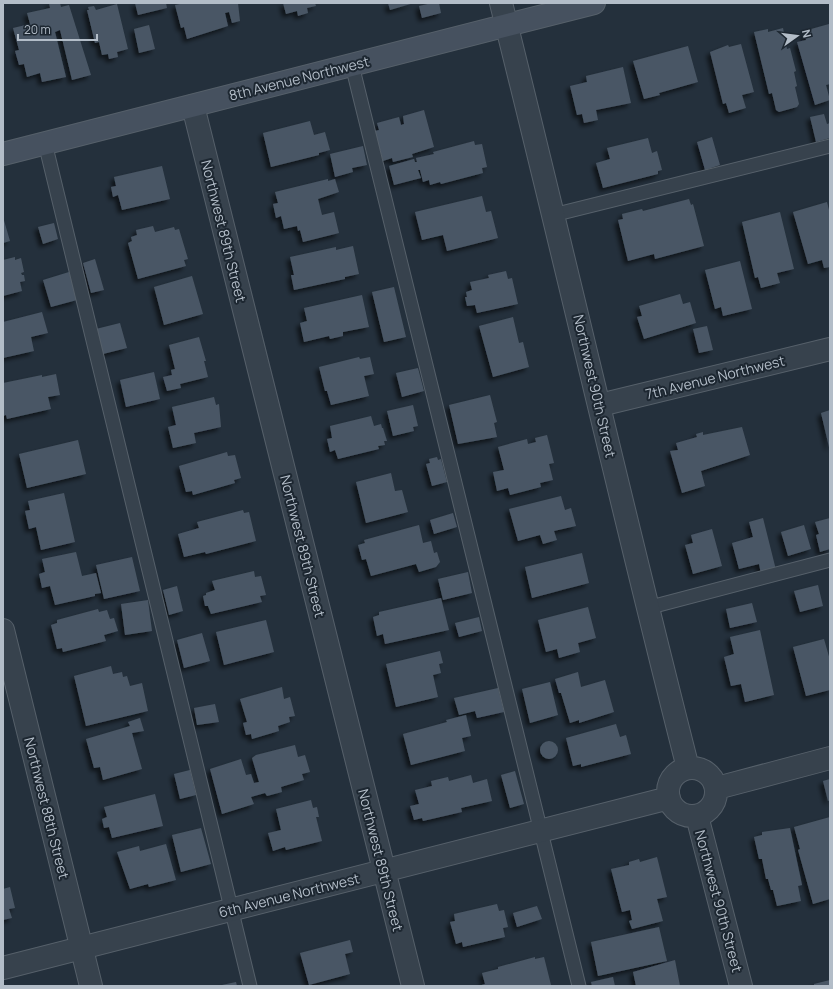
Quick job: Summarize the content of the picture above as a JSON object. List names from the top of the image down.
{
  "streets": {
    "street": [
      "8th Avenue Northwest",
      "Northwest 89th Street",
      "7th Avenue Northwest",
      "Northwest 90th Street",
      "Northwest 88th Street",
      "6th Avenue Northwest"
    ]
  },
  "crossings": [
    ["8th Avenue Northwest", "Northwest 89th Street"],
    ["8th Avenue Northwest", "Northwest 90th Street"],
    ["Northwest 89th Street", "6th Avenue Northwest"],
    ["7th Avenue Northwest", "Northwest 90th Street"],
    ["Northwest 90th Street", "6th Avenue Northwest"],
    ["Northwest 88th Street", "6th Avenue Northwest"]
  ],
  "scale_bar": "20 m",
  "north": "right"
}
